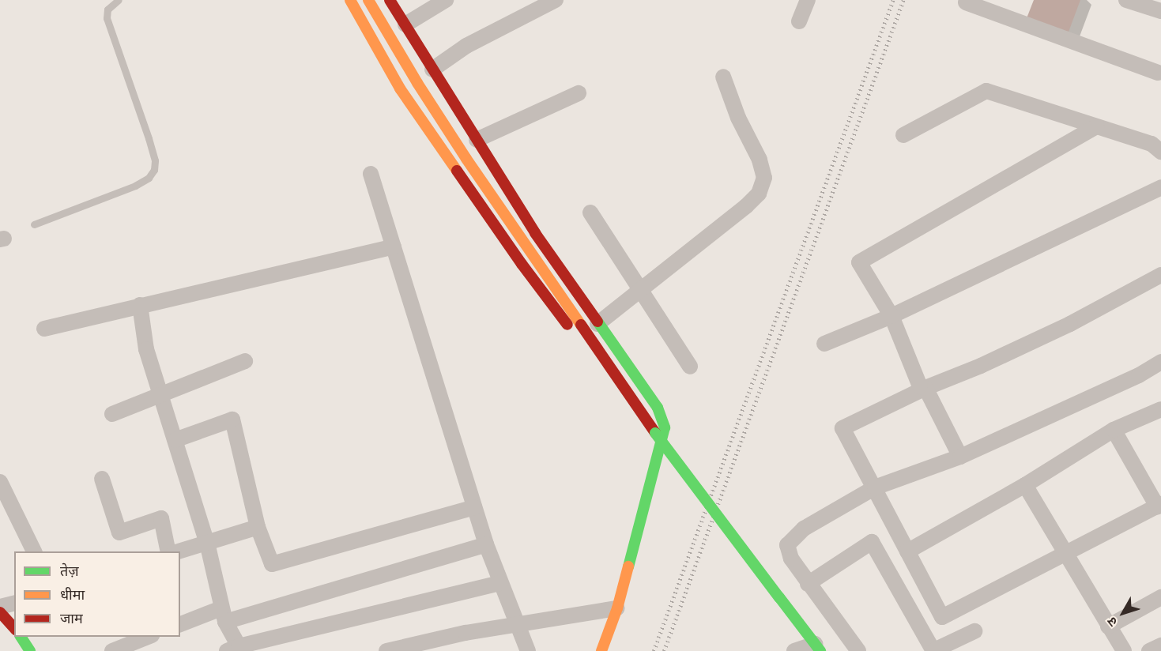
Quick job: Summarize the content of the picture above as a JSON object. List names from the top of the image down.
{
  "legend": ["तेज़", "धीमा", "जाम"],
  "north": "bottom left"
}
